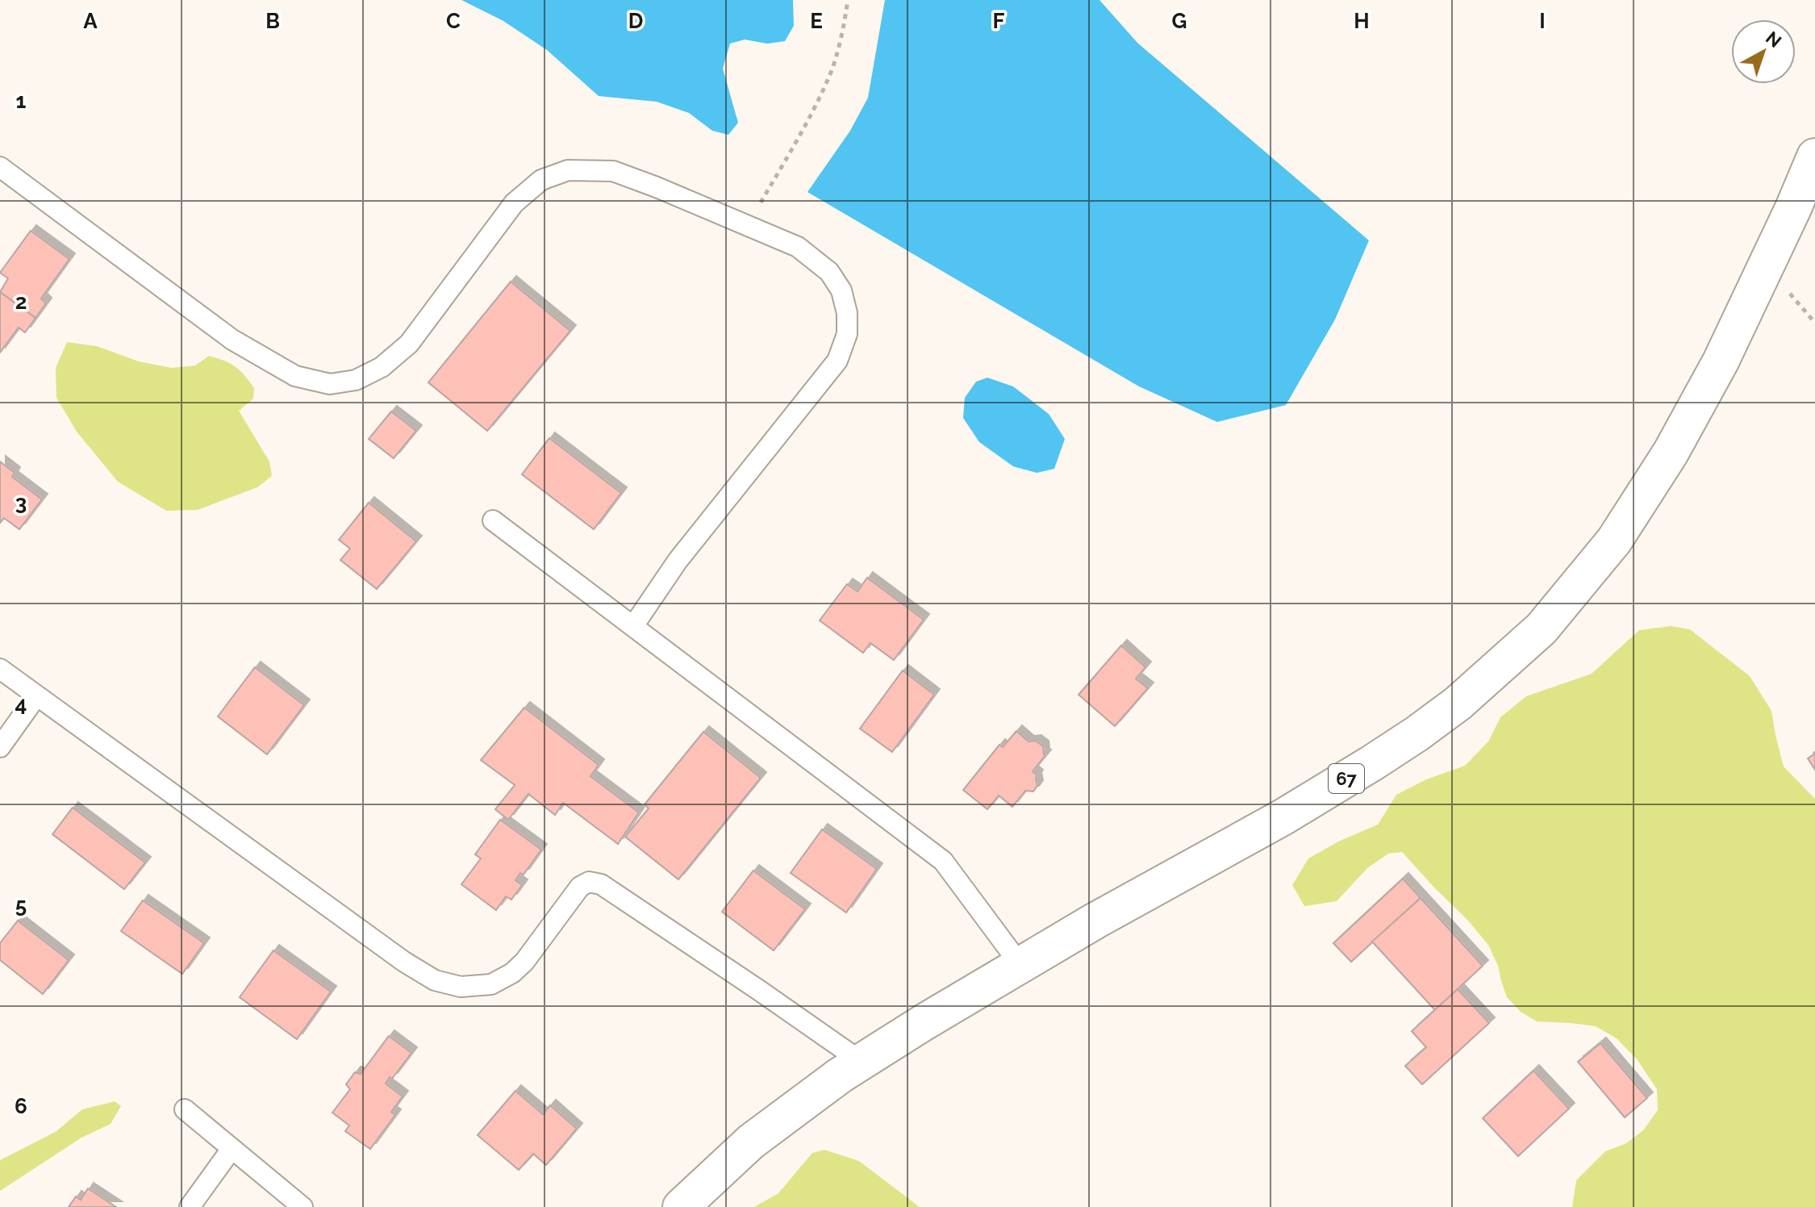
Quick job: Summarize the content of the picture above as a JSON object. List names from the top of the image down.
{
  "streets": {
    "main road": ["67"]
  },
  "north": "top right",
  "grid": {
    "columns": [
      "A",
      "B",
      "C",
      "D",
      "E",
      "F",
      "G",
      "H",
      "I"
    ],
    "rows": [
      "1",
      "2",
      "3",
      "4",
      "5",
      "6"
    ]
  }
}
